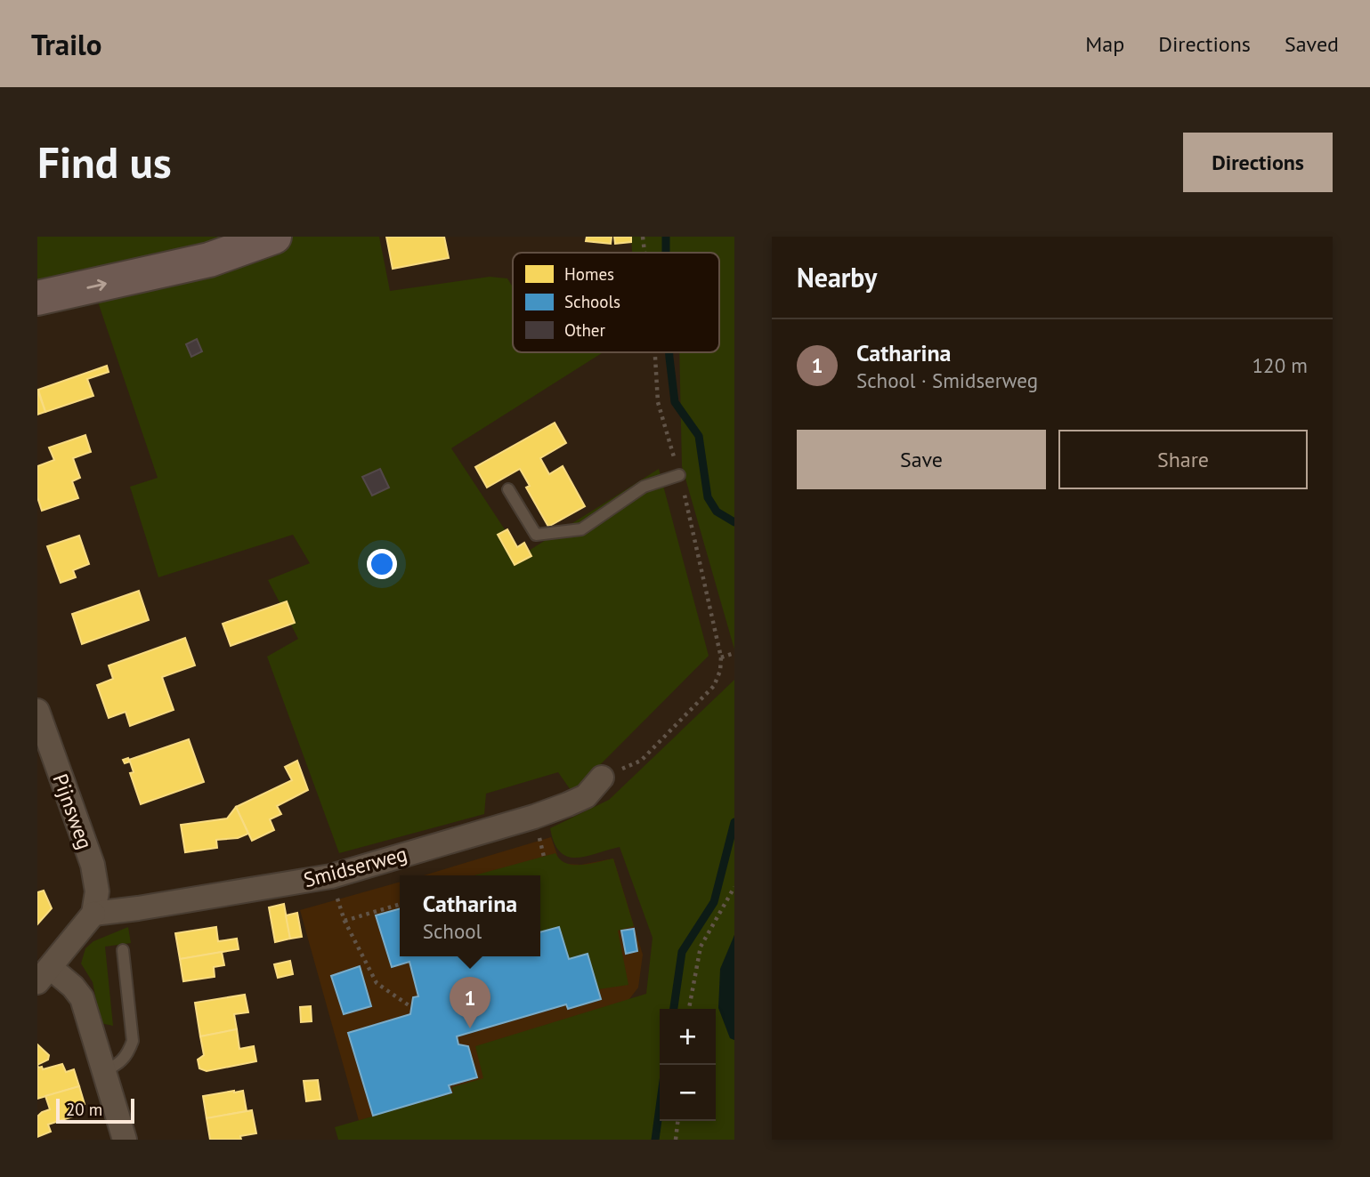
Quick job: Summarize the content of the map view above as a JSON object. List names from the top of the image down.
{
  "streets": {
    "street": ["Pijnsweg", "Smidserweg"]
  },
  "crossings": [
    ["Pijnsweg", "Smidserweg"]
  ],
  "legend": ["Homes", "Schools", "Other"],
  "scale_bar": "20 m",
  "page": {
    "header": "Trailo",
    "nav": ["Map", "Directions", "Saved"],
    "buttons": [
      "Directions",
      ["Save", "Share"]
    ],
    "title": "Find us",
    "heading": "Nearby",
    "list": [
      {
        "mark": "1",
        "name": "Catharina",
        "note": "School · Smidserweg",
        "value": "120 m"
      }
    ],
    "popup": ["Catharina", "School"],
    "pins": "1",
    "map_buttons": ["+", "−"],
    "scale": "20 m"
  }
}
